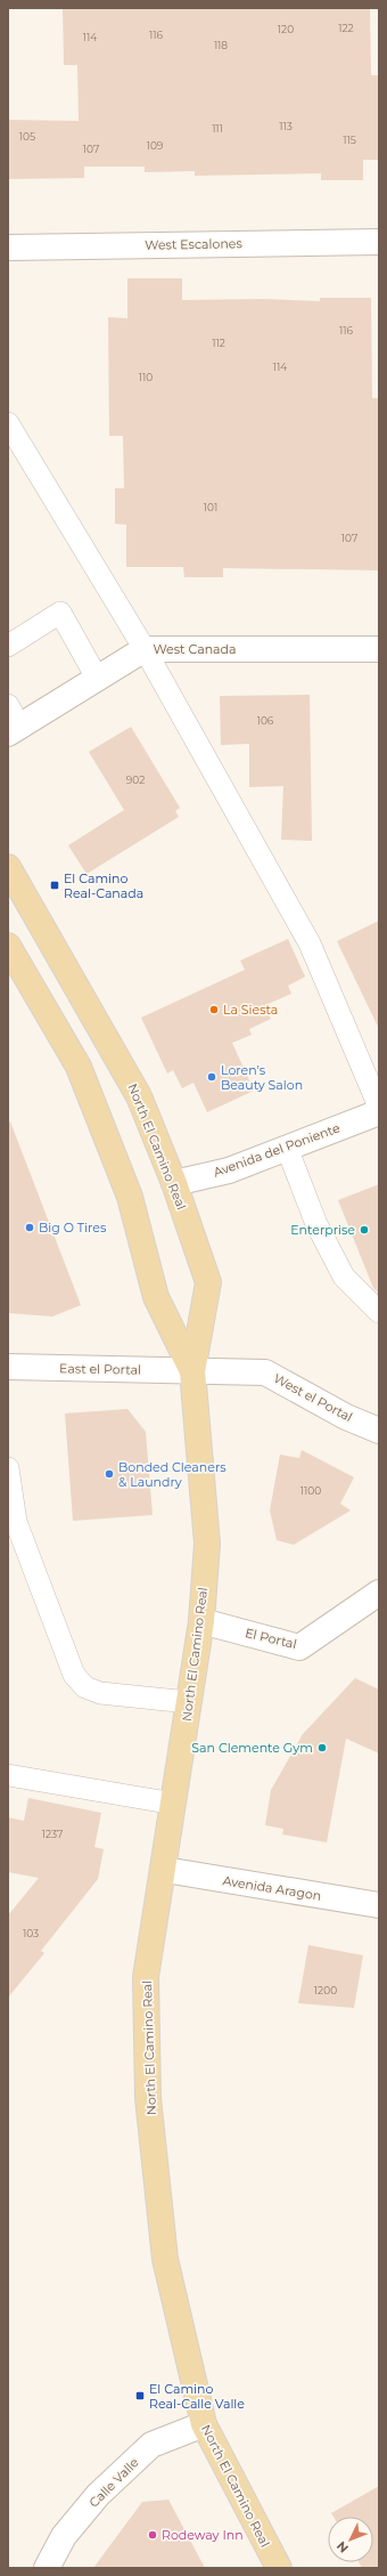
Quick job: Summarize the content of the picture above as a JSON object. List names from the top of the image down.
{
  "streets": {
    "main road": ["North El Camino Real"],
    "street": [
      "West Escalones",
      "West Canada",
      "Avenida del Poniente",
      "East el Portal",
      "West el Portal",
      "El Portal",
      "Avenida Aragon",
      "Calle Valle"
    ]
  },
  "crossings": [
    ["North El Camino Real", "Avenida del Poniente"],
    ["North El Camino Real", "East el Portal"],
    ["North El Camino Real", "West el Portal"],
    ["North El Camino Real", "El Portal"],
    ["North El Camino Real", "Avenida Aragon"],
    ["North El Camino Real", "Calle Valle"],
    ["East el Portal", "West el Portal"]
  ],
  "places": {
    "transit": ["El Camino Real-Canada", "El Camino Real-Calle Valle"],
    "other": [
      "La Siesta",
      "Loren’s Beauty Salon",
      "Big O Tires",
      "Enterprise",
      "Bonded Cleaners & Laundry",
      "San Clemente Gym",
      "Rodeway Inn"
    ]
  },
  "house_numbers": [
    "122",
    "120",
    "116",
    "114",
    "118",
    "113",
    "111",
    "105",
    "115",
    "109",
    "107",
    "116",
    "112",
    "114",
    "110",
    "101",
    "107",
    "106",
    "902",
    "1100",
    "1237",
    "103",
    "1200"
  ],
  "north": "bottom left"
}
